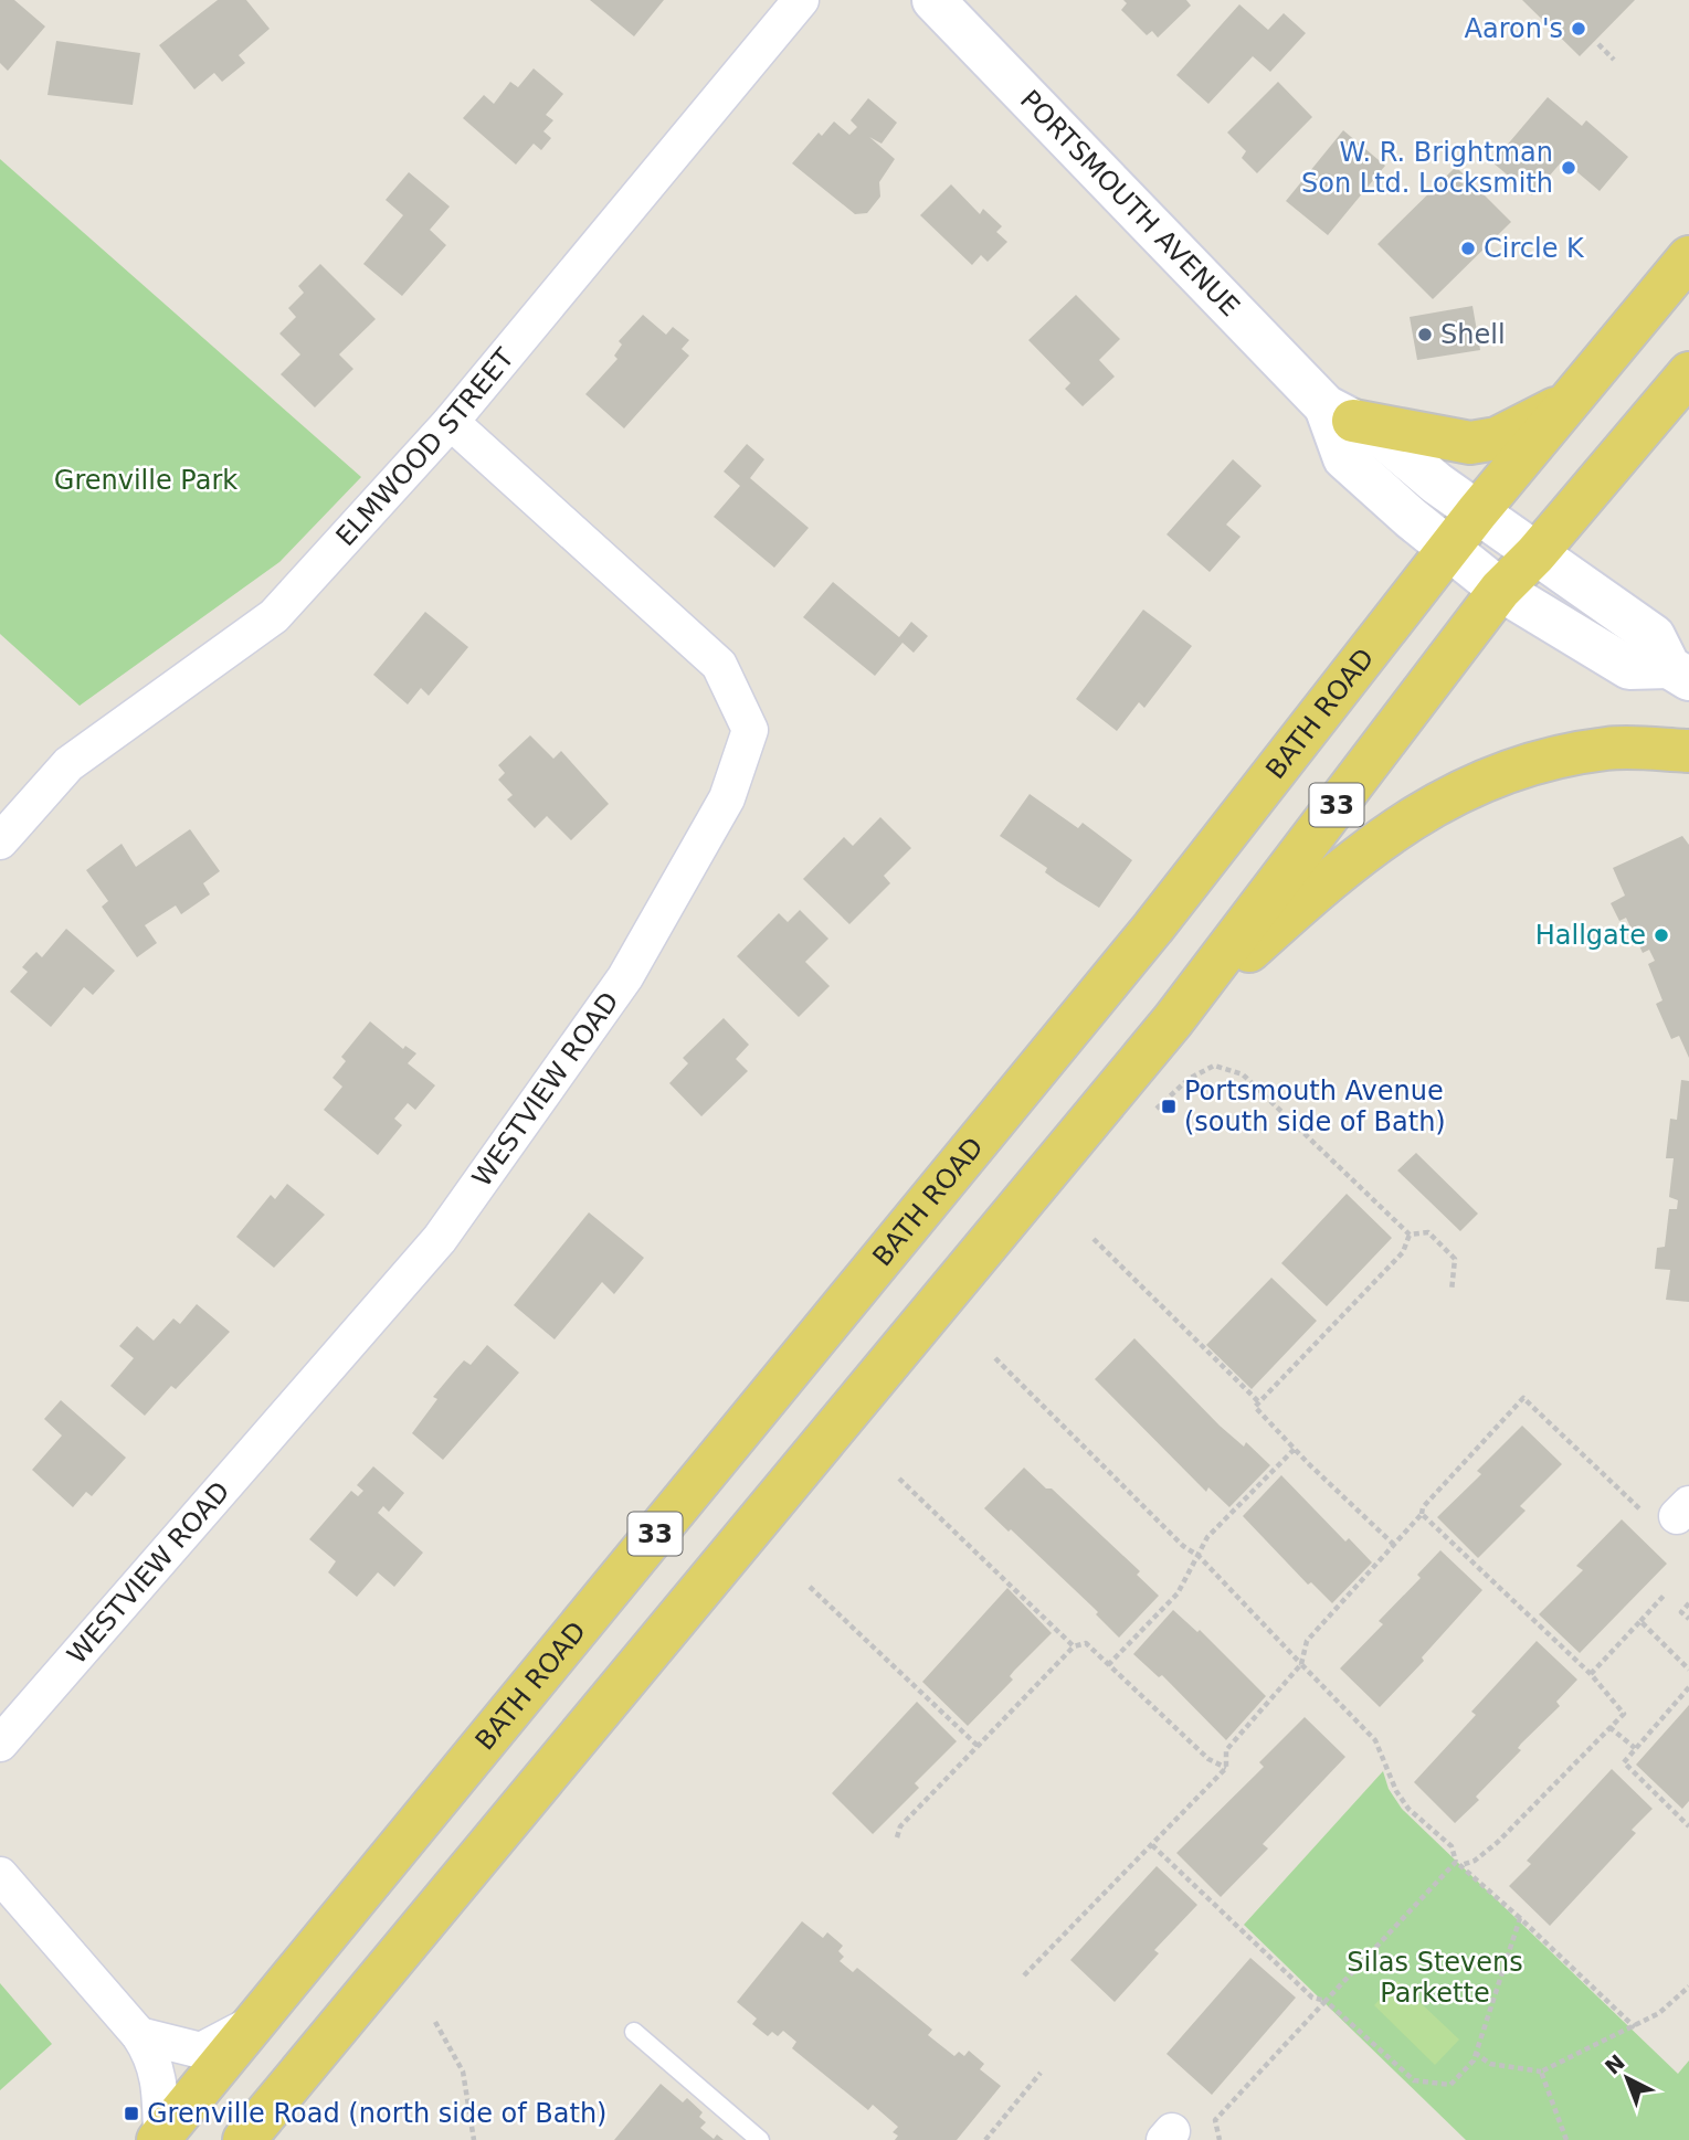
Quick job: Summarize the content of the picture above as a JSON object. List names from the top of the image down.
{
  "streets": {
    "main road": ["PORTSMOUTH AVENUE", "BATH ROAD", "33"],
    "street": ["ELMWOOD STREET", "WESTVIEW ROAD"]
  },
  "crossings": [
    ["PORTSMOUTH AVENUE", "BATH ROAD"],
    ["PORTSMOUTH AVENUE", "33"],
    ["ELMWOOD STREET", "WESTVIEW ROAD"]
  ],
  "parks": ["Grenville Park", "Silas Stevens Parkette"],
  "places": {
    "other": [
      "Aaron's",
      "W. R. Brightman Son Ltd. Locksmith",
      "Circle K",
      "Shell",
      "Hallgate"
    ],
    "transit": ["Portsmouth Avenue (south side of Bath)", "Grenville Road (north side of Bath)"]
  },
  "north": "top left"
}
